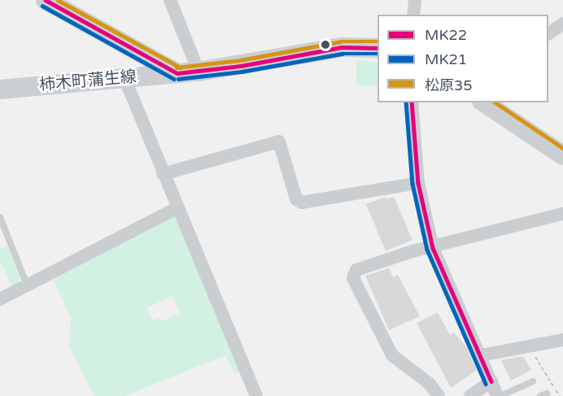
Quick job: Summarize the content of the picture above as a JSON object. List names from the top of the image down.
{
  "streets": {
    "main road": ["柿木町蒲生線"]
  },
  "lines": ["transit line MK22", "transit line 松原35", "transit line MK21"],
  "legend": ["MK22", "MK21", "松原35"]
}
